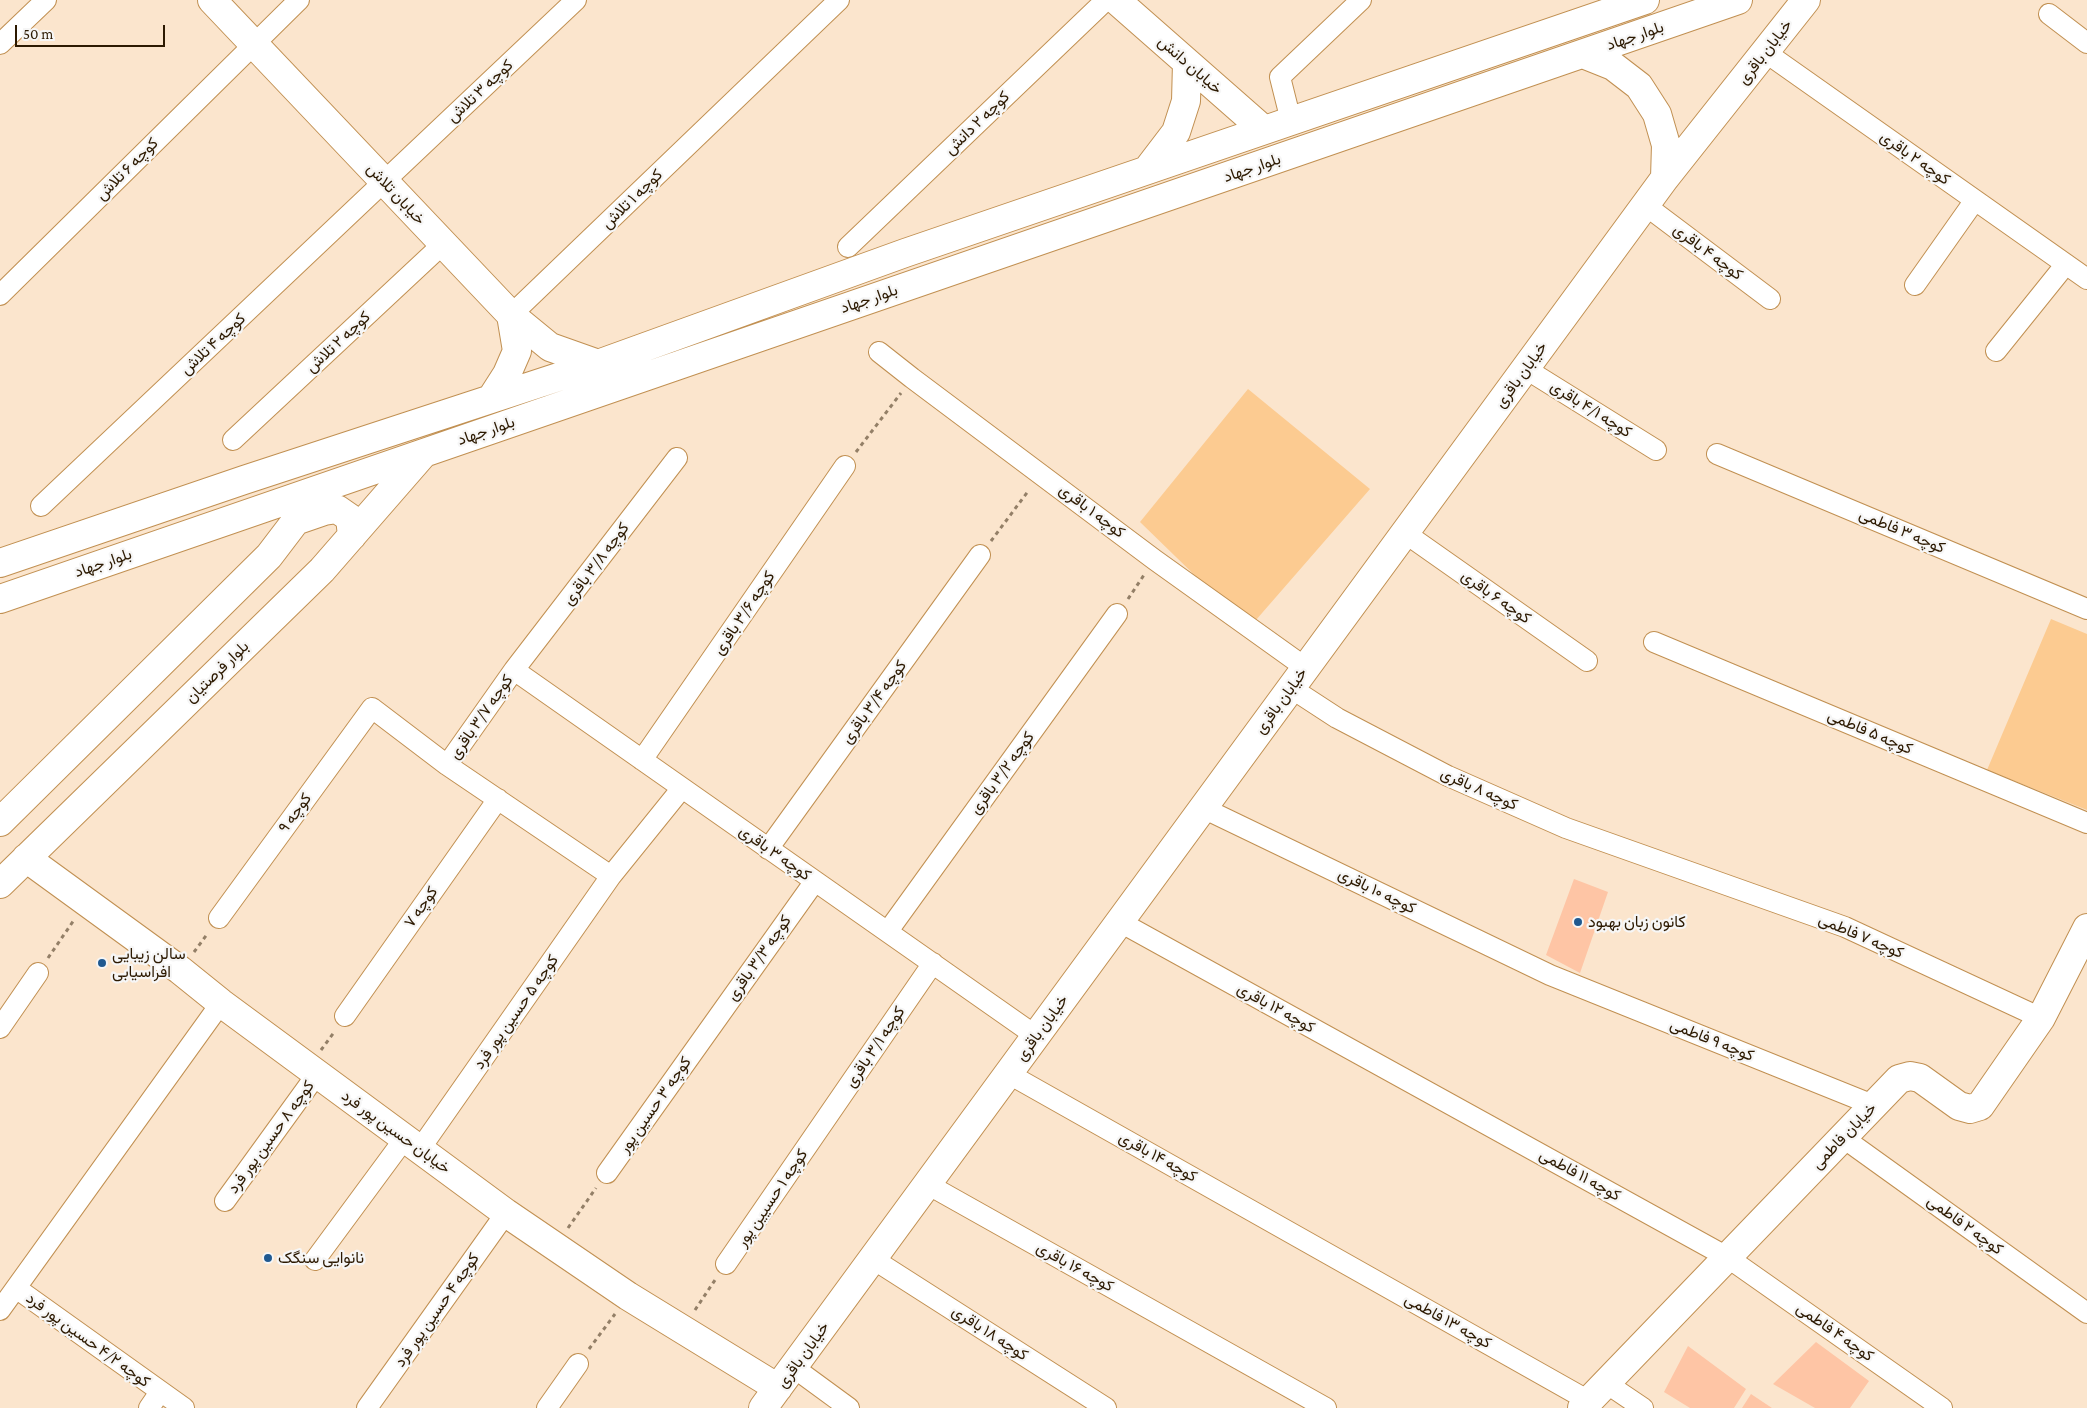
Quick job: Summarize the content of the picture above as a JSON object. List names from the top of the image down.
{
  "streets": {
    "street": [
      "بلوار جهاد",
      "خیابان باقری",
      "خیابان دانش",
      "کوچه ۳ تلاش",
      "کوچه ۲ دانش",
      "کوچه ۲ باقری",
      "کوچه ۶ تلاش",
      "خیابان تلاش",
      "کوچه ۱ تلاش",
      "کوچه ۴ باقری",
      "کوچه ۲ تلاش",
      "کوچه ۴ تلاش",
      "کوچه ۴/۱ باقری",
      "کوچه ۱ باقری",
      "کوچه ۳ فاطمی",
      "کوچه ۳/۸ باقری",
      "کوچه ۶ باقری",
      "کوچه ۳/۶ باقری",
      "بلوار فرصتیان",
      "کوچه ۳/۴ باقری",
      "کوچه ۳/۷ باقری",
      "کوچه ۵ فاطمی",
      "کوچه ۳/۲ باقری",
      "کوچه ۸ باقری",
      "کوچه ۹",
      "کوچه ۳ باقری",
      "کوچه ۱۰ باقری",
      "کوچه ۷",
      "کوچه ۷ فاطمی",
      "کوچه ۳/۳ باقری",
      "کوچه ۱۲ باقری",
      "کوچه ۵ حسین پور فرد",
      "کوچه ۹ فاطمی",
      "کوچه ۳/۱ باقری",
      "کوچه ۳ حسین پور",
      "خیابان حسین پور فرد",
      "خیابان فاطمی",
      "کوچه ۸ حسین پور فرد",
      "کوچه ۱۴ باقری",
      "کوچه ۱۱ فاطمی",
      "کوچه ۱ حسیین پور",
      "کوچه ۲ فاطمی",
      "کوچه ۱۶ باقری",
      "کوچه ۴ حسین پور فرد",
      "کوچه ۱۳ فاطمی",
      "کوچه ۴ فاطمی",
      "کوچه ۱۸ باقری",
      "کوچه ۴/۲ حسین پور فرد"
    ]
  },
  "crossings": [
    ["بلوار جهاد", "خیابان دانش"],
    ["بلوار جهاد", "خیابان تلاش"],
    ["بلوار جهاد", "بلوار فرصتیان"],
    ["خیابان باقری", "کوچه ۲ باقری"],
    ["خیابان باقری", "کوچه ۴ باقری"],
    ["خیابان باقری", "کوچه ۴/۱ باقری"],
    ["خیابان باقری", "کوچه ۱ باقری"],
    ["خیابان باقری", "کوچه ۶ باقری"],
    ["خیابان باقری", "کوچه ۸ باقری"],
    ["خیابان باقری", "کوچه ۳ باقری"],
    ["خیابان باقری", "کوچه ۱۰ باقری"],
    ["خیابان باقری", "کوچه ۱۲ باقری"],
    ["خیابان باقری", "خیابان حسین پور فرد"],
    ["خیابان باقری", "کوچه ۱۴ باقری"],
    ["خیابان باقری", "کوچه ۱۶ باقری"],
    ["خیابان باقری", "کوچه ۱۸ باقری"],
    ["کوچه ۳ تلاش", "خیابان تلاش"],
    ["کوچه ۳ تلاش", "کوچه ۴ تلاش"],
    ["کوچه ۶ تلاش", "خیابان تلاش"],
    ["خیابان تلاش", "کوچه ۱ تلاش"],
    ["خیابان تلاش", "کوچه ۲ تلاش"],
    ["خیابان تلاش", "کوچه ۴ تلاش"],
    ["کوچه ۱ باقری", "کوچه ۸ باقری"],
    ["کوچه ۳/۸ باقری", "کوچه ۳/۷ باقری"],
    ["کوچه ۳/۸ باقری", "کوچه ۳ باقری"],
    ["کوچه ۳/۶ باقری", "کوچه ۳ باقری"],
    ["بلوار فرصتیان", "خیابان حسین پور فرد"],
    ["کوچه ۳/۴ باقری", "کوچه ۳ باقری"],
    ["کوچه ۳/۷ باقری", "کوچه ۹"],
    ["کوچه ۳/۷ باقری", "کوچه ۳ باقری"],
    ["کوچه ۳/۲ باقری", "کوچه ۳ باقری"],
    ["کوچه ۸ باقری", "کوچه ۷ فاطمی"],
    ["کوچه ۳ باقری", "کوچه ۳/۳ باقری"],
    ["کوچه ۳ باقری", "کوچه ۵ حسین پور فرد"],
    ["کوچه ۳ باقری", "کوچه ۳/۱ باقری"],
    ["کوچه ۱۰ باقری", "کوچه ۹ فاطمی"],
    ["کوچه ۷ فاطمی", "خیابان فاطمی"],
    ["کوچه ۳/۳ باقری", "کوچه ۳ حسین پور"],
    ["کوچه ۱۲ باقری", "کوچه ۱۱ فاطمی"],
    ["کوچه ۵ حسین پور فرد", "خیابان حسین پور فرد"],
    ["کوچه ۹ فاطمی", "خیابان فاطمی"],
    ["کوچه ۳/۱ باقری", "کوچه ۱ حسیین پور"],
    ["خیابان حسین پور فرد", "کوچه ۸ حسین پور فرد"],
    ["خیابان حسین پور فرد", "کوچه ۴ حسین پور فرد"],
    ["خیابان فاطمی", "کوچه ۱۱ فاطمی"],
    ["خیابان فاطمی", "کوچه ۲ فاطمی"],
    ["خیابان فاطمی", "کوچه ۱۳ فاطمی"],
    ["خیابان فاطمی", "کوچه ۴ فاطمی"],
    ["کوچه ۱۴ باقری", "کوچه ۱۳ فاطمی"],
    ["کوچه ۱۱ فاطمی", "کوچه ۴ فاطمی"]
  ],
  "places": ["کانون زبان بهبود", "سالن زیبایی افراسیابی", "نانوایی سنگک"],
  "scale_bar": "50 m"
}
